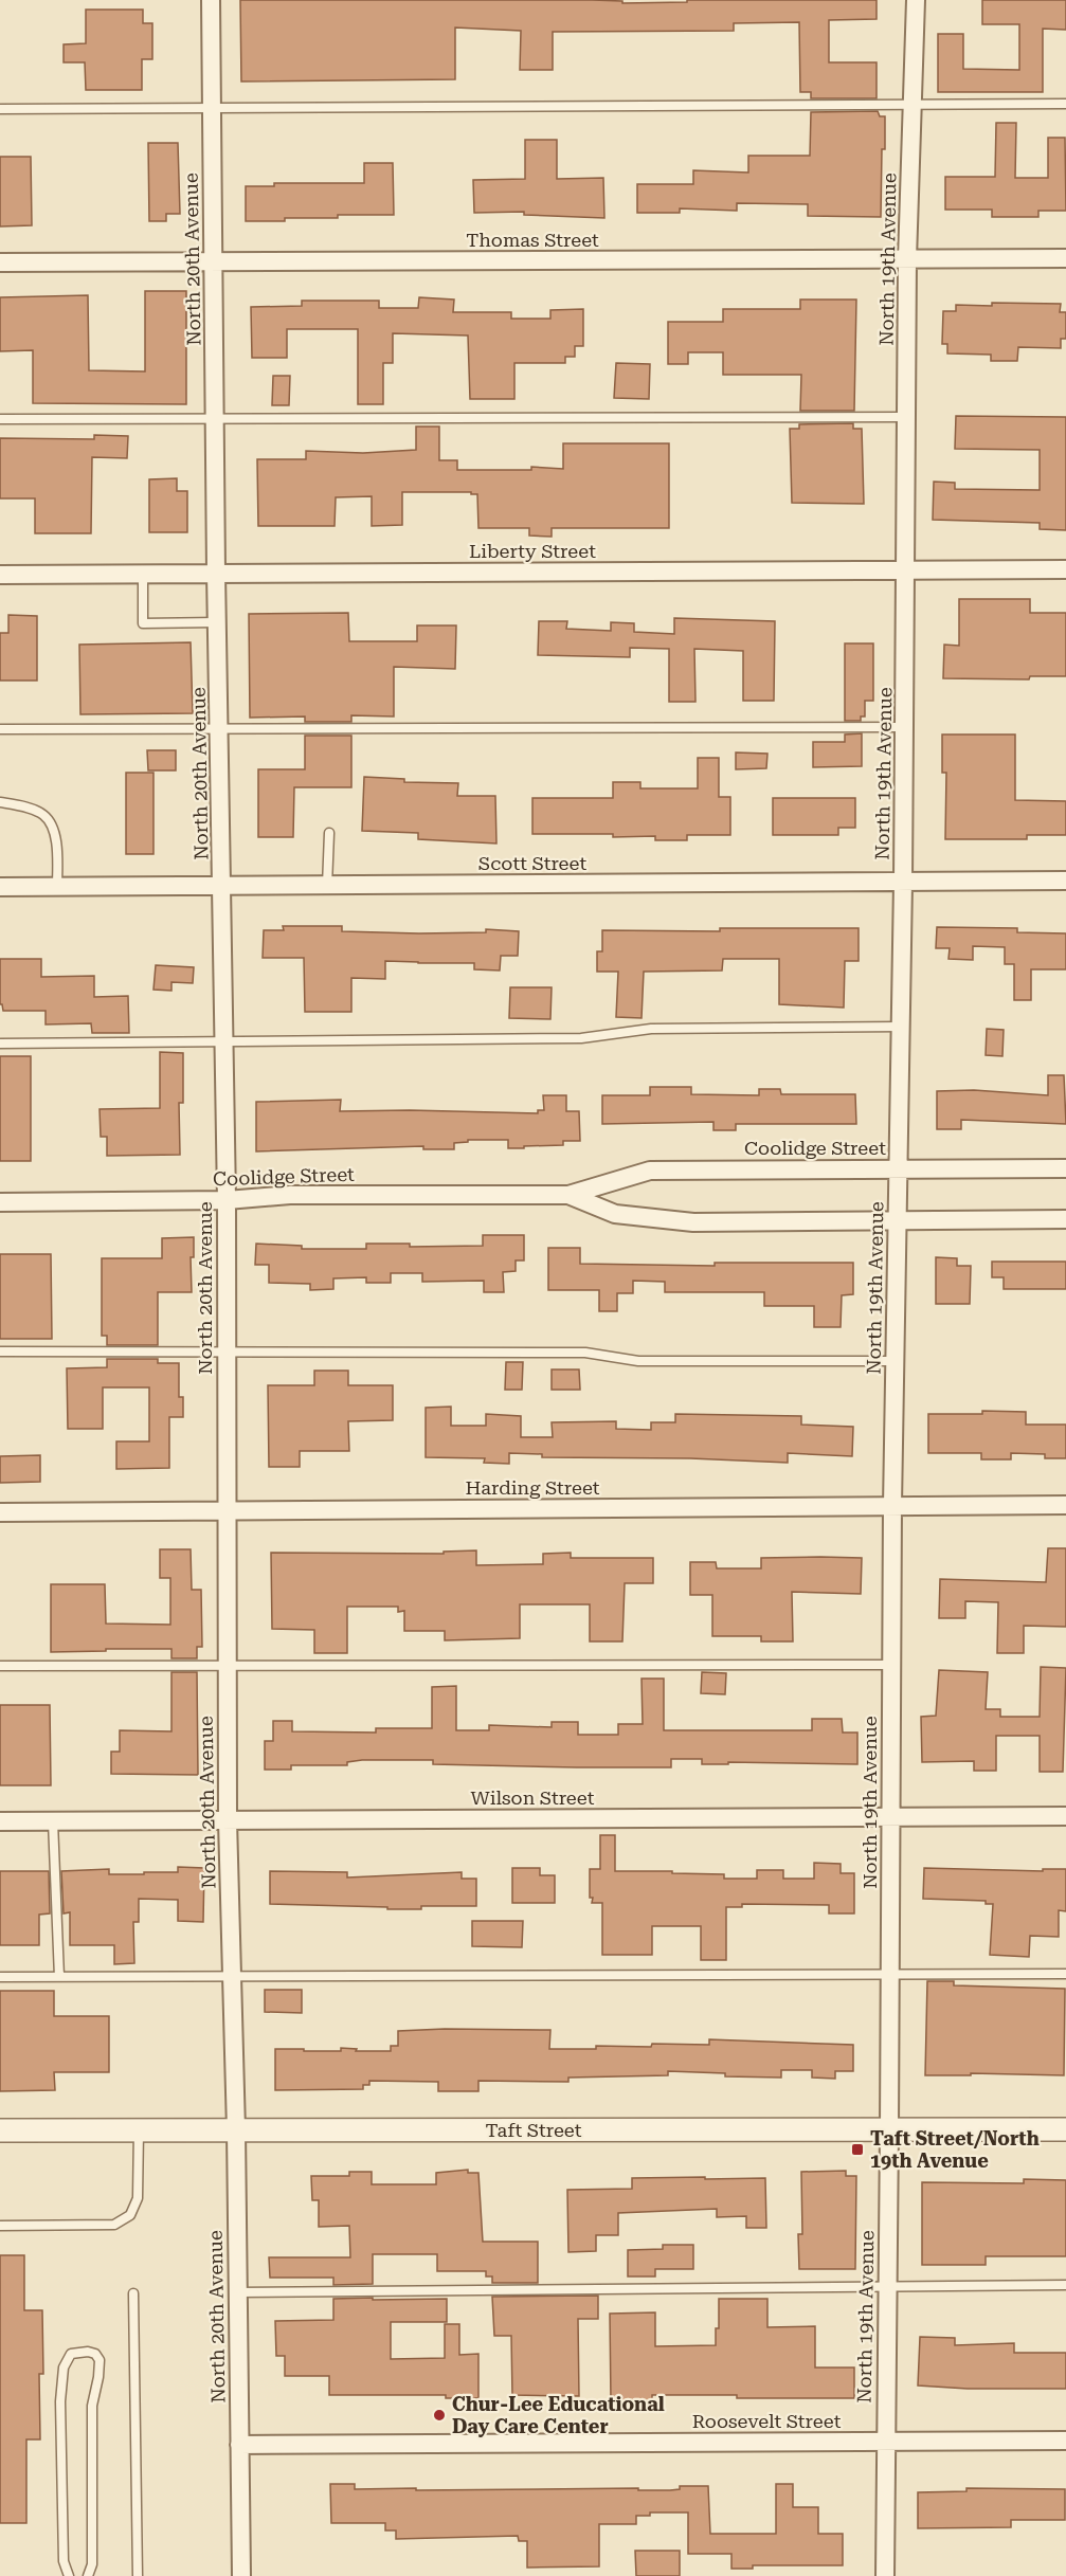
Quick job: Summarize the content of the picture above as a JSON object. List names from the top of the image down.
{
  "streets": {
    "street": [
      "Thomas Street",
      "North 20th Avenue",
      "North 19th Avenue",
      "Liberty Street",
      "Scott Street",
      "Coolidge Street",
      "Harding Street",
      "Wilson Street",
      "Taft Street",
      "Roosevelt Street"
    ]
  },
  "crossings": [
    ["Thomas Street", "North 20th Avenue"],
    ["Thomas Street", "North 19th Avenue"],
    ["North 20th Avenue", "Liberty Street"],
    ["North 20th Avenue", "Scott Street"],
    ["North 20th Avenue", "Coolidge Street"],
    ["North 20th Avenue", "Harding Street"],
    ["North 20th Avenue", "Wilson Street"],
    ["North 20th Avenue", "Taft Street"],
    ["North 20th Avenue", "Roosevelt Street"],
    ["North 19th Avenue", "Liberty Street"],
    ["North 19th Avenue", "Scott Street"],
    ["North 19th Avenue", "Coolidge Street"],
    ["North 19th Avenue", "Harding Street"],
    ["North 19th Avenue", "Wilson Street"],
    ["North 19th Avenue", "Taft Street"],
    ["North 19th Avenue", "Roosevelt Street"]
  ],
  "places": {
    "transit": ["Taft Street/North 19th Avenue"],
    "other": ["Chur-Lee Educational Day Care Center"]
  }
}
